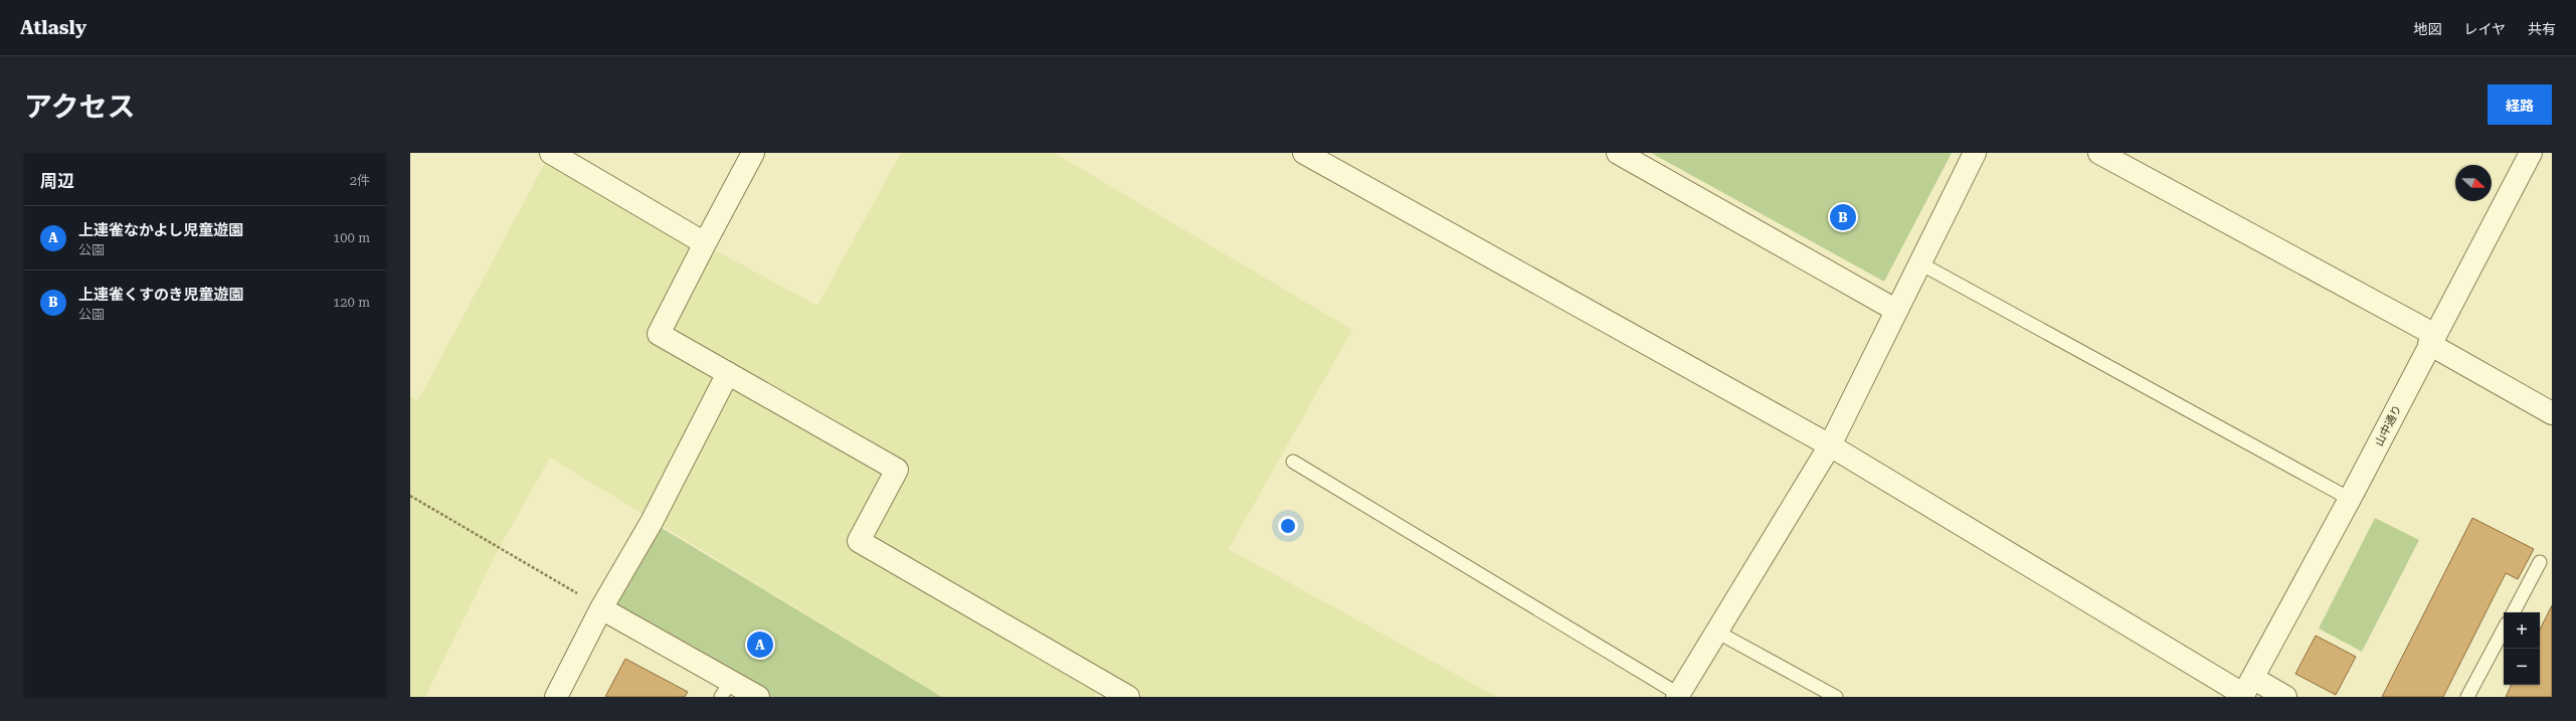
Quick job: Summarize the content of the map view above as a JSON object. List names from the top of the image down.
{
  "streets": {
    "street": ["山中通り"]
  },
  "north": "right",
  "page": {
    "header": "Atlasly",
    "nav": ["地図", "レイヤ", "共有"],
    "title": "アクセス",
    "buttons": "経路",
    "heading": ["周辺", "2件"],
    "pins": ["B", "A"],
    "list": [
      {
        "mark": "A",
        "name": "上連雀なかよし児童遊園",
        "note": "公園",
        "value": "100 m"
      },
      {
        "mark": "B",
        "name": "上連雀くすのき児童遊園",
        "note": "公園",
        "value": "120 m"
      }
    ],
    "map_buttons": ["+", "−"]
  }
}
